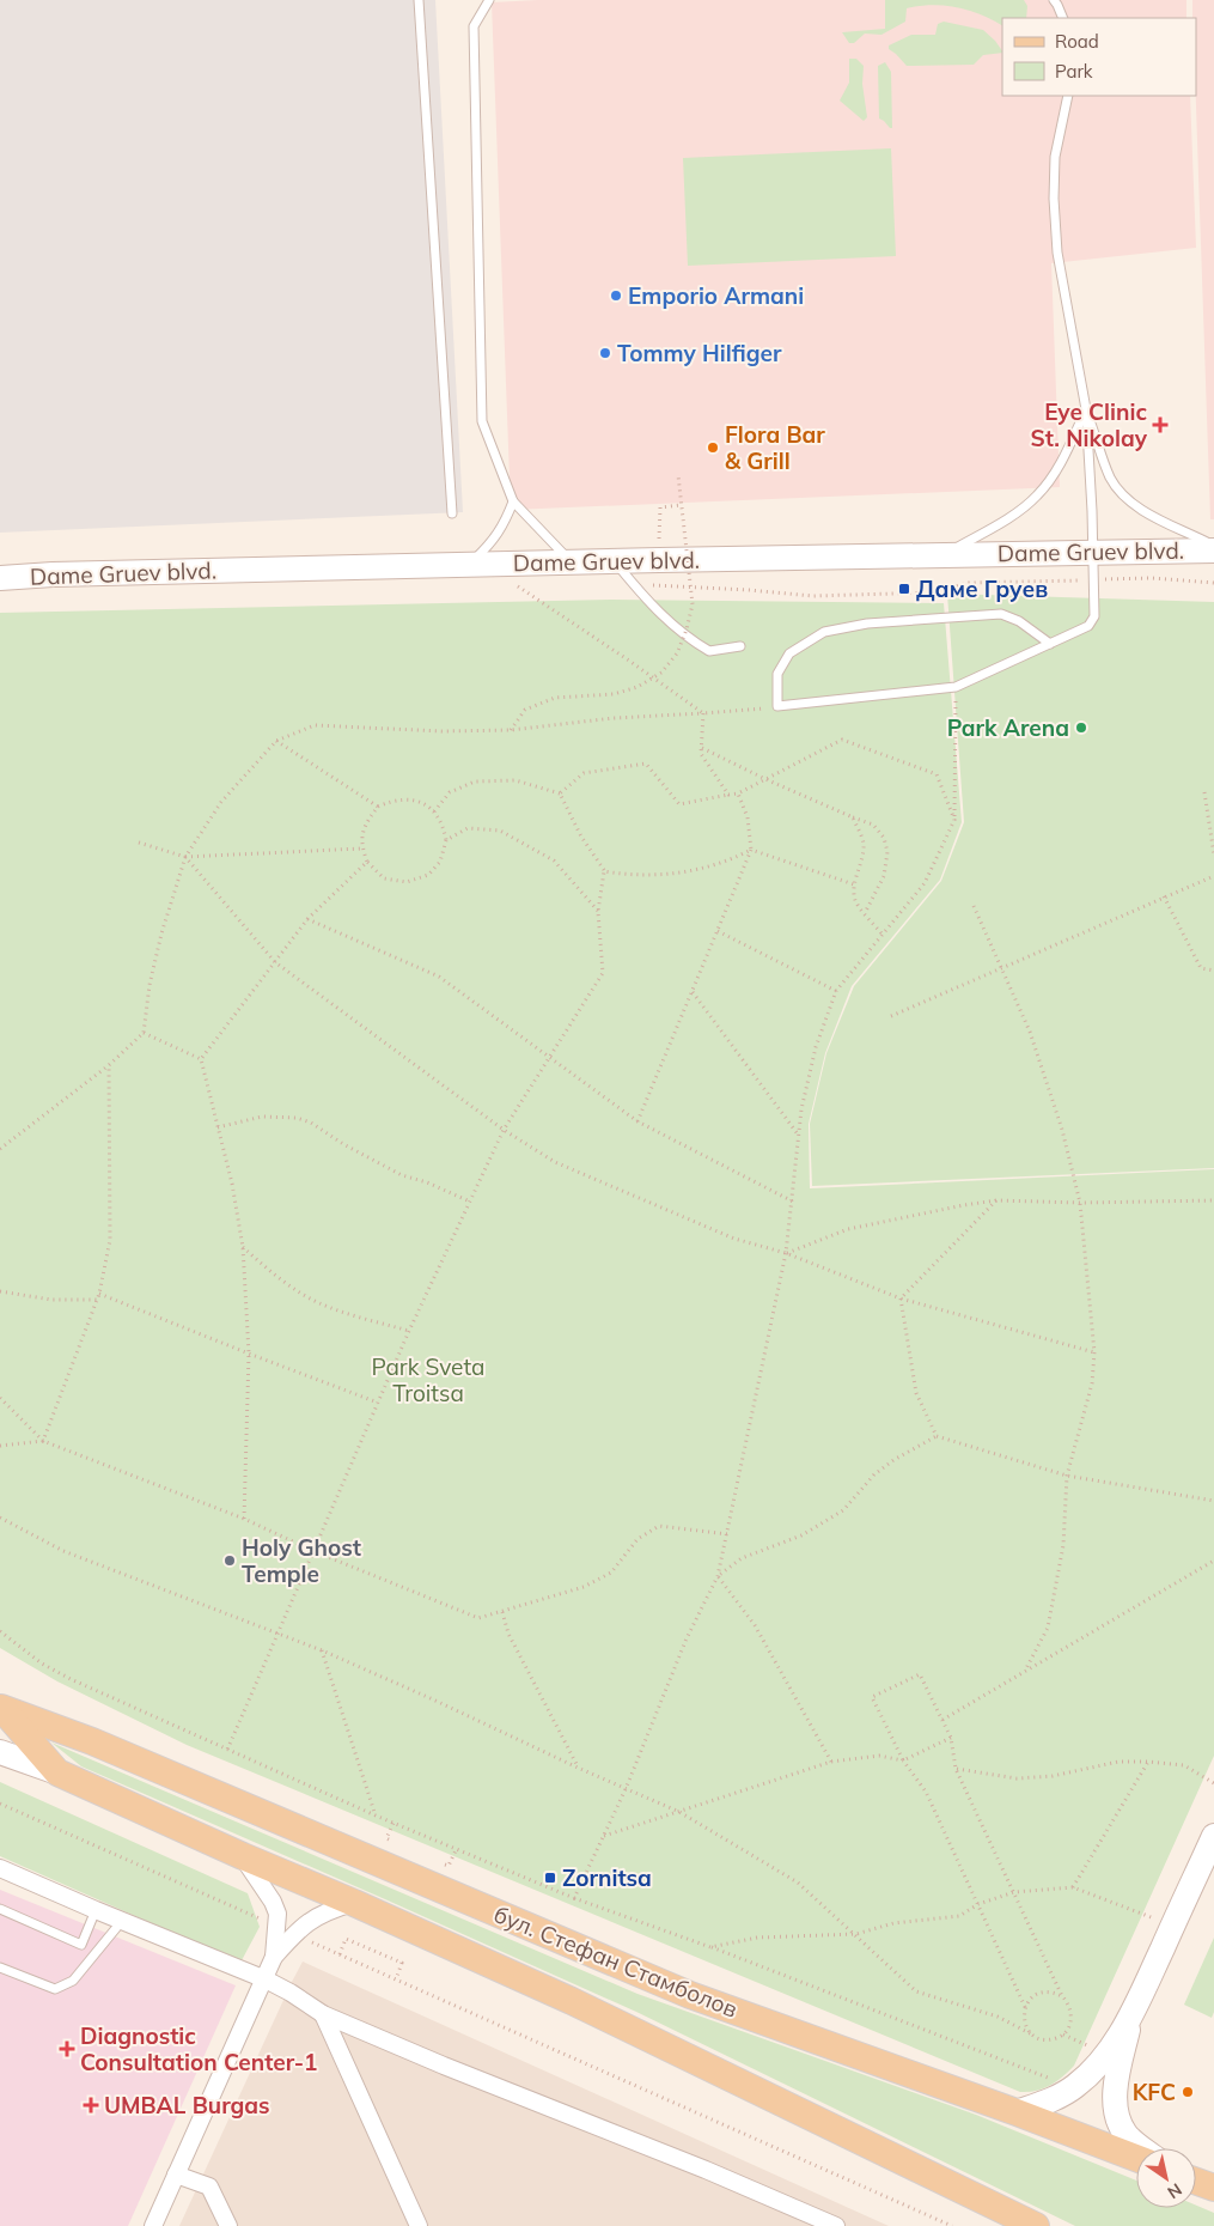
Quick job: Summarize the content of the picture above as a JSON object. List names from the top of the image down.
{
  "streets": {
    "main road": ["Dame Gruev blvd."]
  },
  "parks": ["Park Sveta Troitsa"],
  "places": {
    "other": [
      "Emporio Armani",
      "Tommy Hilfiger",
      "Flora Bar & Grill",
      "Park Arena",
      "Holy Ghost Temple",
      "KFC"
    ],
    "health": ["Eye Clinic St. Nikolay", "Diagnostic Consultation Center-1", "UMBAL Burgas"],
    "transit": ["Даме Груев", "Zornitsa"]
  },
  "legend": ["Road", "Park"],
  "north": "bottom right"
}
